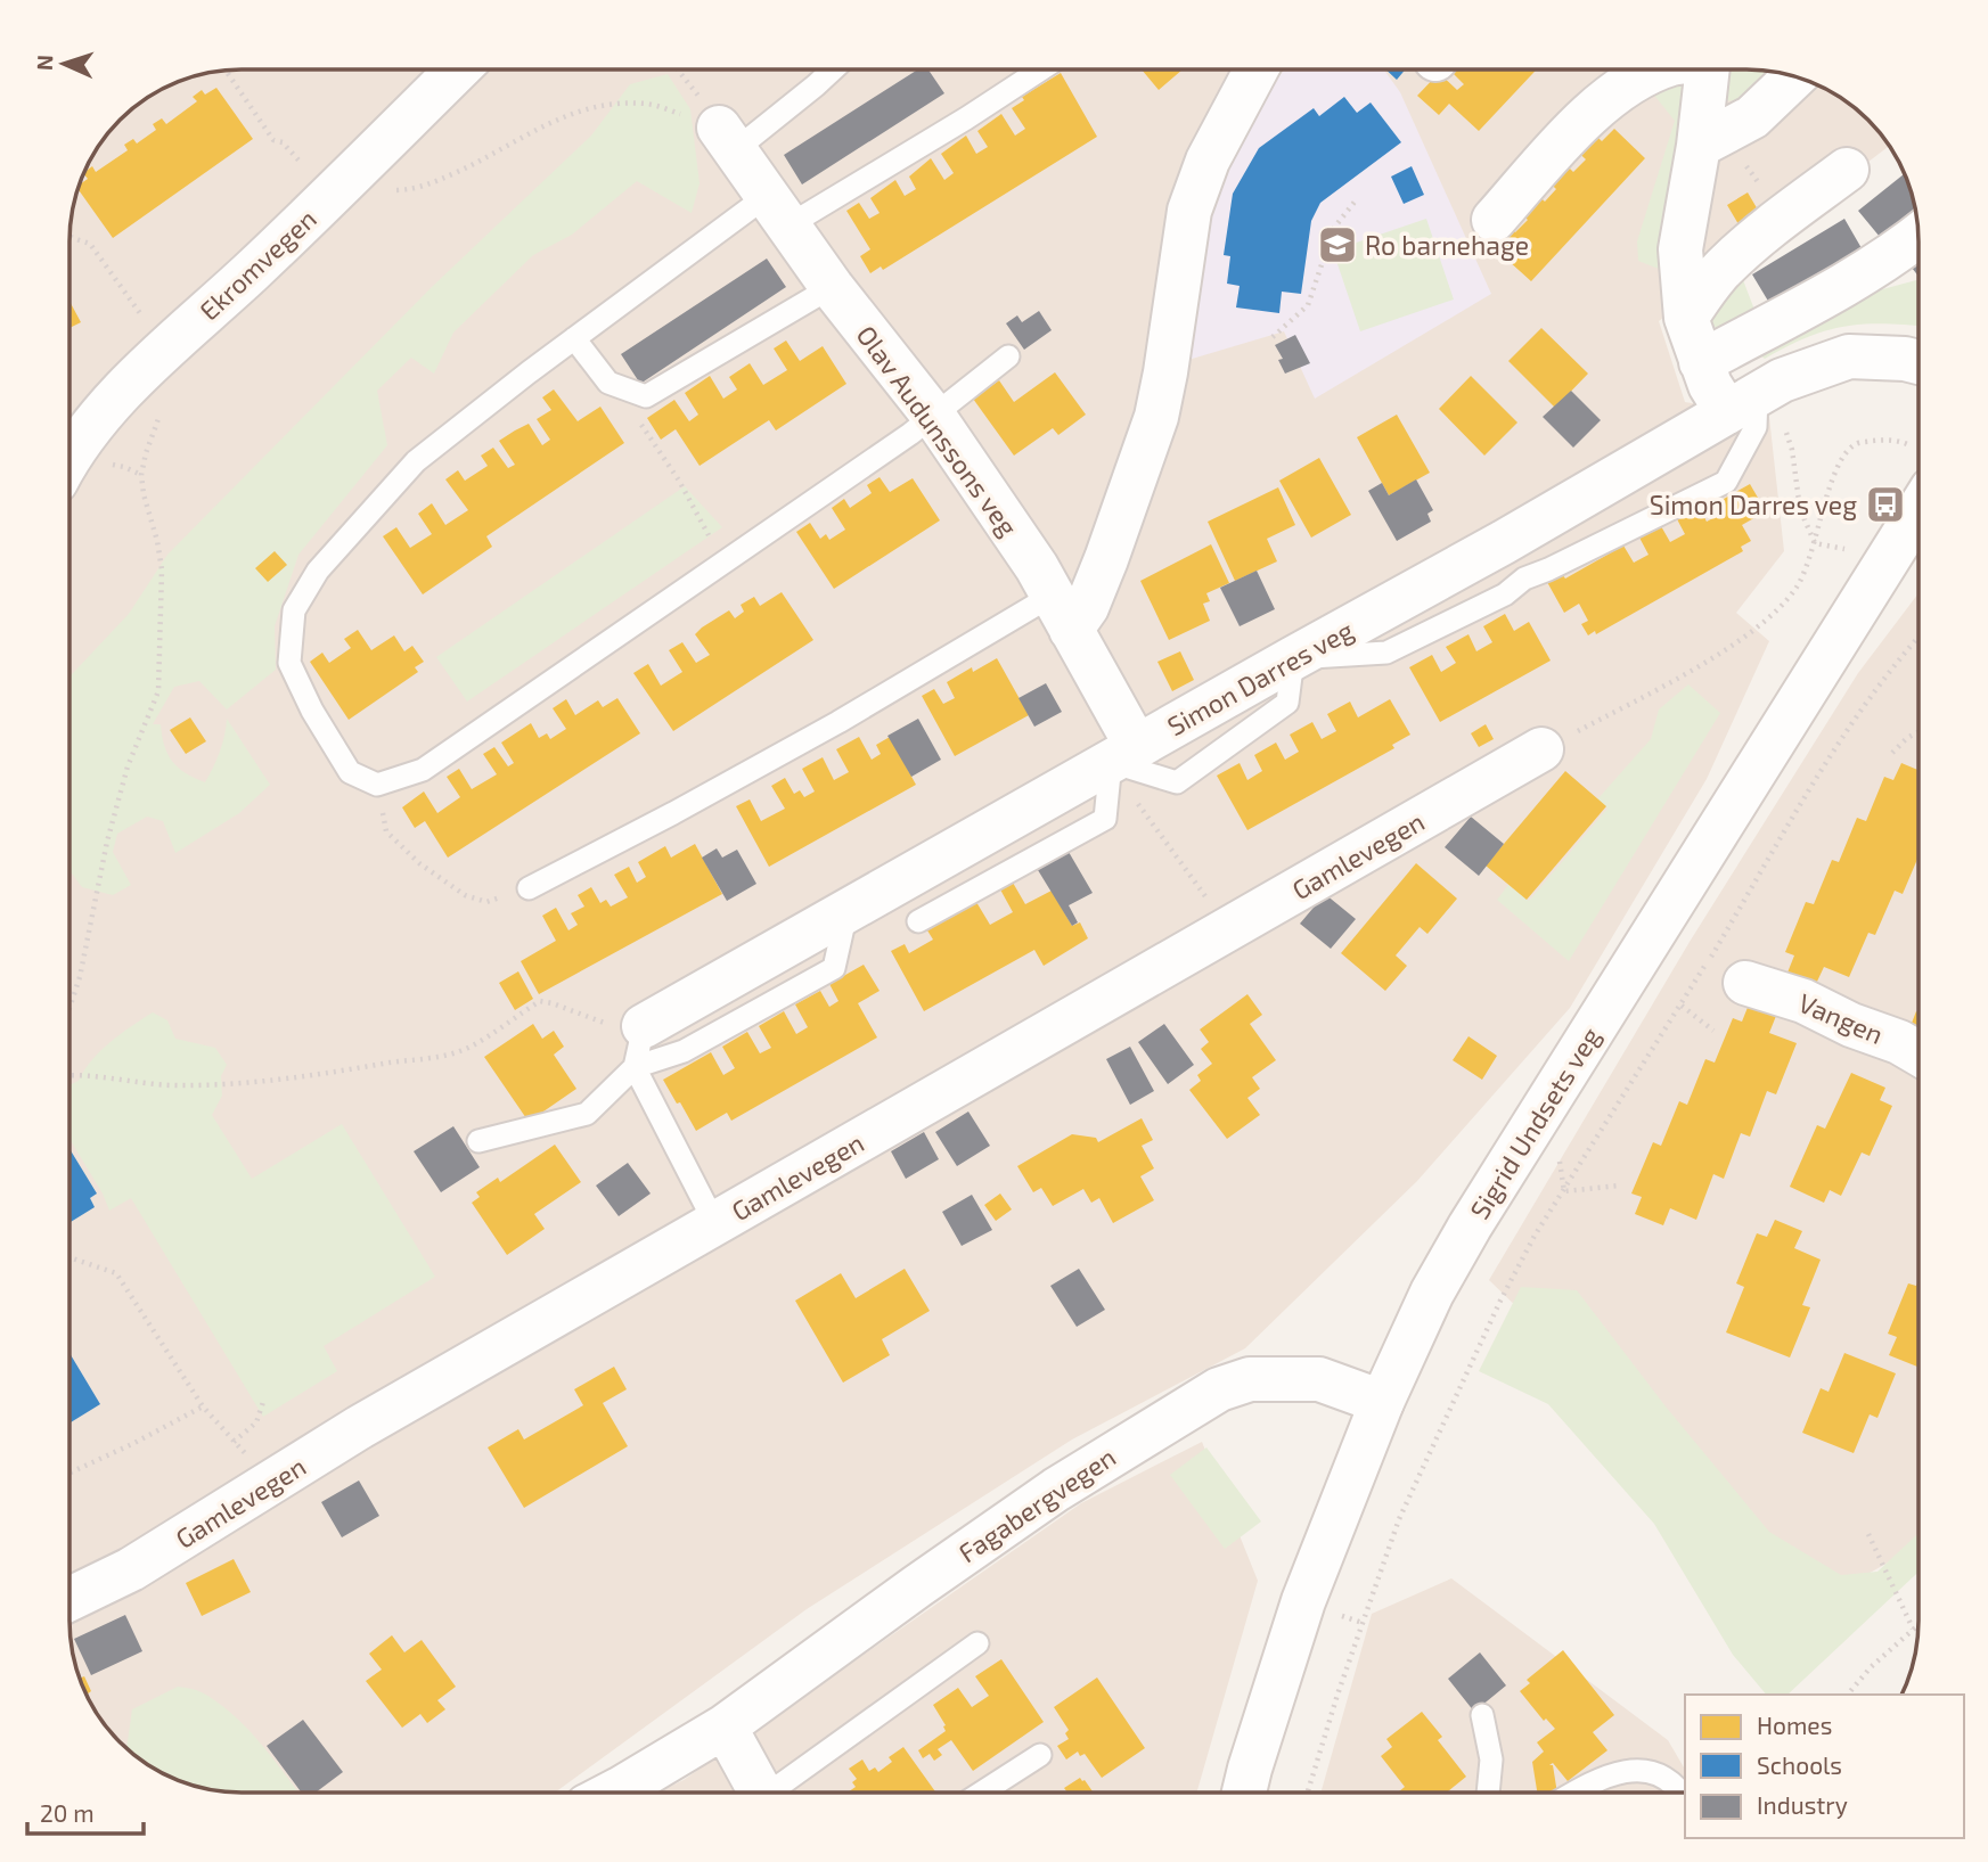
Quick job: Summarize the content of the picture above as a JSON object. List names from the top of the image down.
{
  "streets": {
    "street": [
      "Ekromvegen",
      "Olav Audunssons veg",
      "Simon Darres veg",
      "Gamlevegen",
      "Vangen",
      "Sigrid Undsets veg",
      "Fagabergvegen"
    ]
  },
  "crossings": [
    ["Olav Audunssons veg", "Simon Darres veg"],
    ["Sigrid Undsets veg", "Fagabergvegen"]
  ],
  "places": {
    "school or university": ["Ro barnehage"],
    "bus stop": ["Simon Darres veg"]
  },
  "legend": ["Homes", "Schools", "Industry"],
  "scale_bar": "20 m",
  "north": "left"
}
